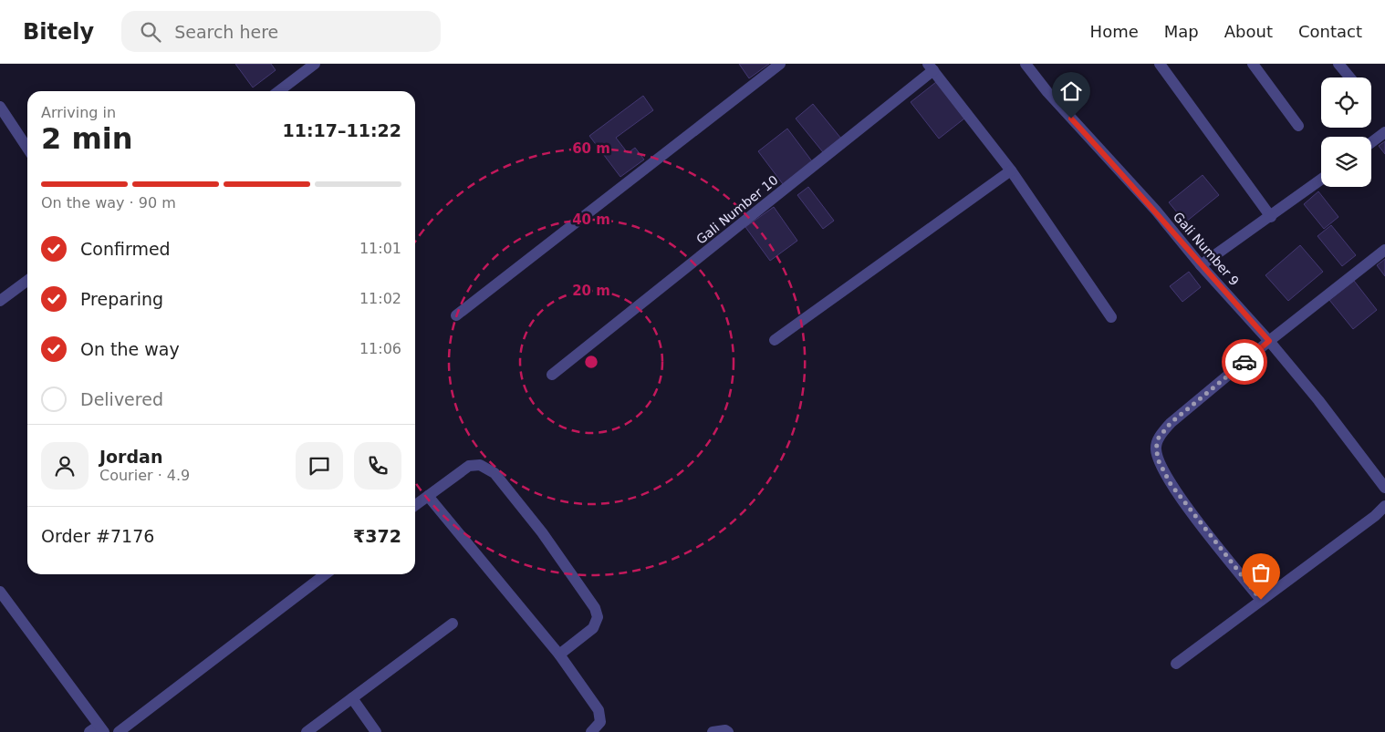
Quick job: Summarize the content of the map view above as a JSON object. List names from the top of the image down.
{
  "streets": {
    "street": ["Gali Number 10", "Gali Number 9"]
  },
  "page": {
    "header": "Bitely",
    "search": "Search here",
    "nav": [
      "Home",
      "Map",
      "About",
      "Contact"
    ],
    "heading": ["2 min", "Arriving in", "11:17–11:22"],
    "panel": [
      "Jordan",
      "Courier · 4.9",
      "Order #7176",
      "₹372"
    ],
    "bar": "On the way · 90 m",
    "list": [
      ["Confirmed", "11:01"],
      ["Preparing", "11:02"],
      ["On the way", "11:06"],
      "Delivered"
    ]
  },
  "rings": ["60 m", "40 m", "20 m"]
}
